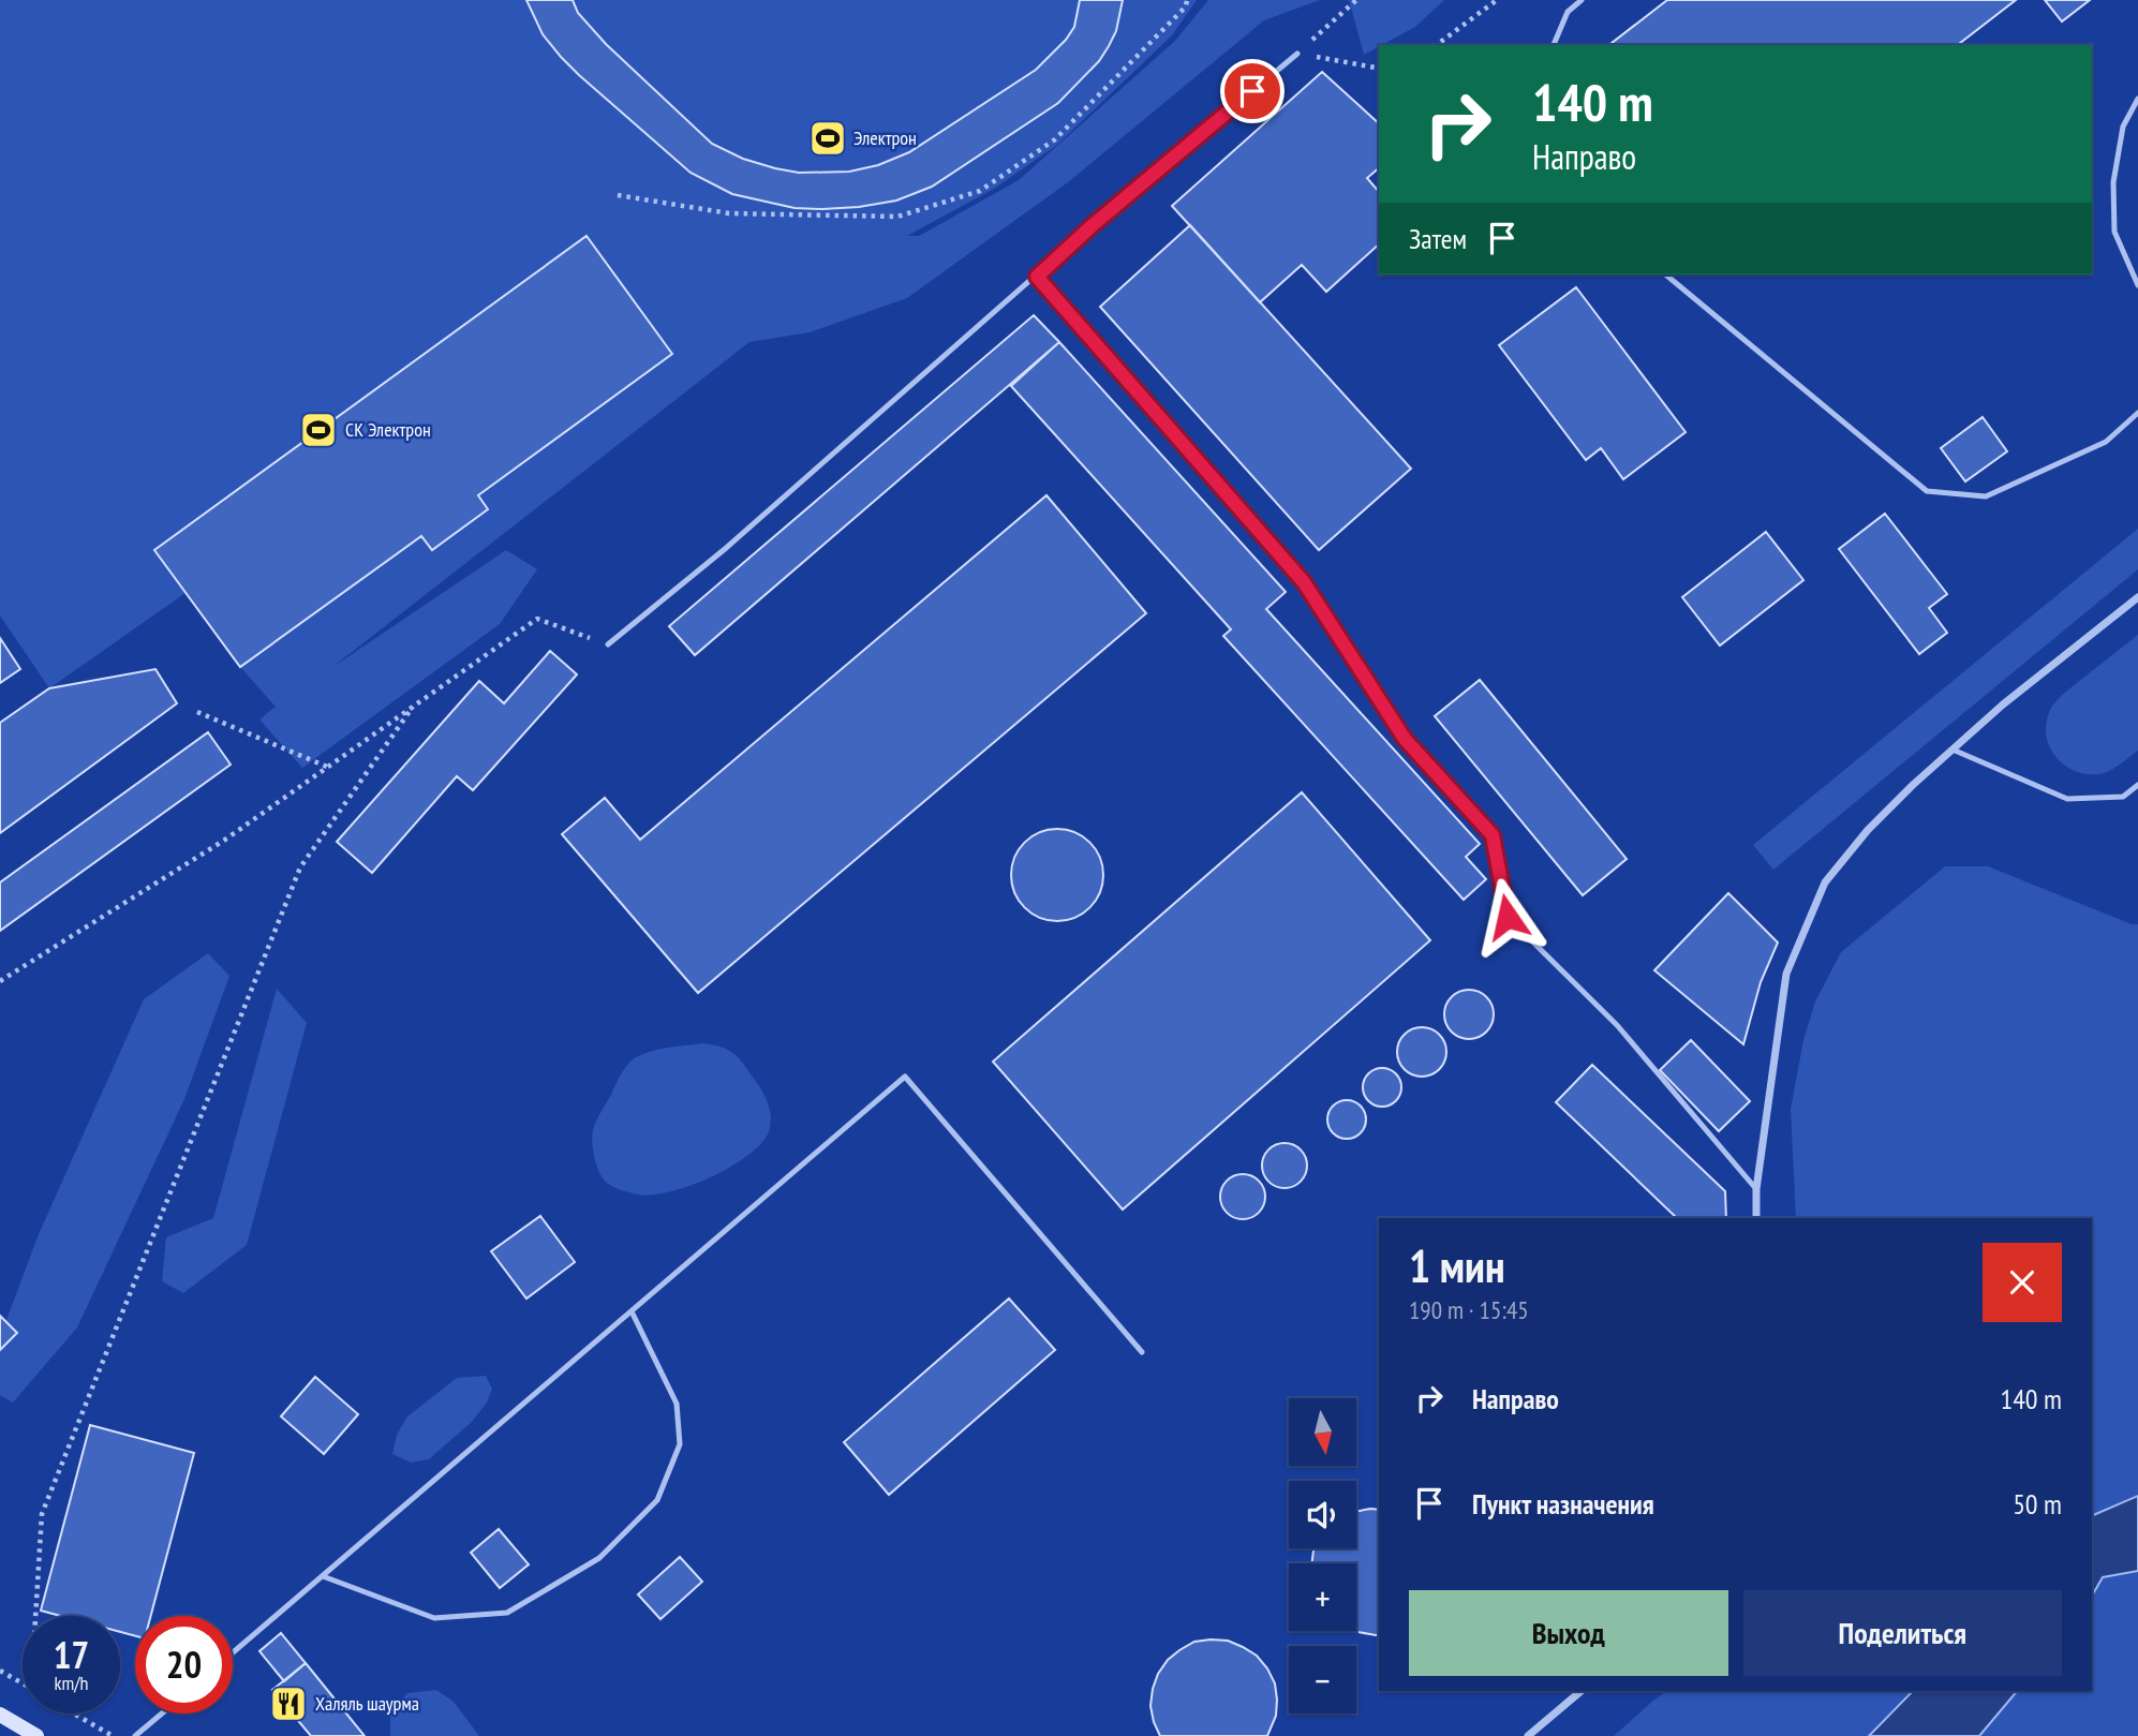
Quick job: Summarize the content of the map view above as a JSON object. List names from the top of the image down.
{
  "places": {
    "sports": ["Электрон", "СК Электрон"],
    "restaurant": ["Халяль шаурма"]
  },
  "north": "bottom",
  "page": {
    "turn": ["140 m", "Направо"],
    "then": "Затем",
    "heading": ["1 мин", "190 m · 15:45"],
    "list": [
      {
        "name": "Направо",
        "value": "140 m"
      },
      {
        "name": "Пункт назначения",
        "value": "50 m"
      }
    ],
    "map_buttons": ["+", "−"],
    "buttons": ["Выход", "Поделиться"],
    "speed": "17 km/h",
    "limit": "20"
  }
}
